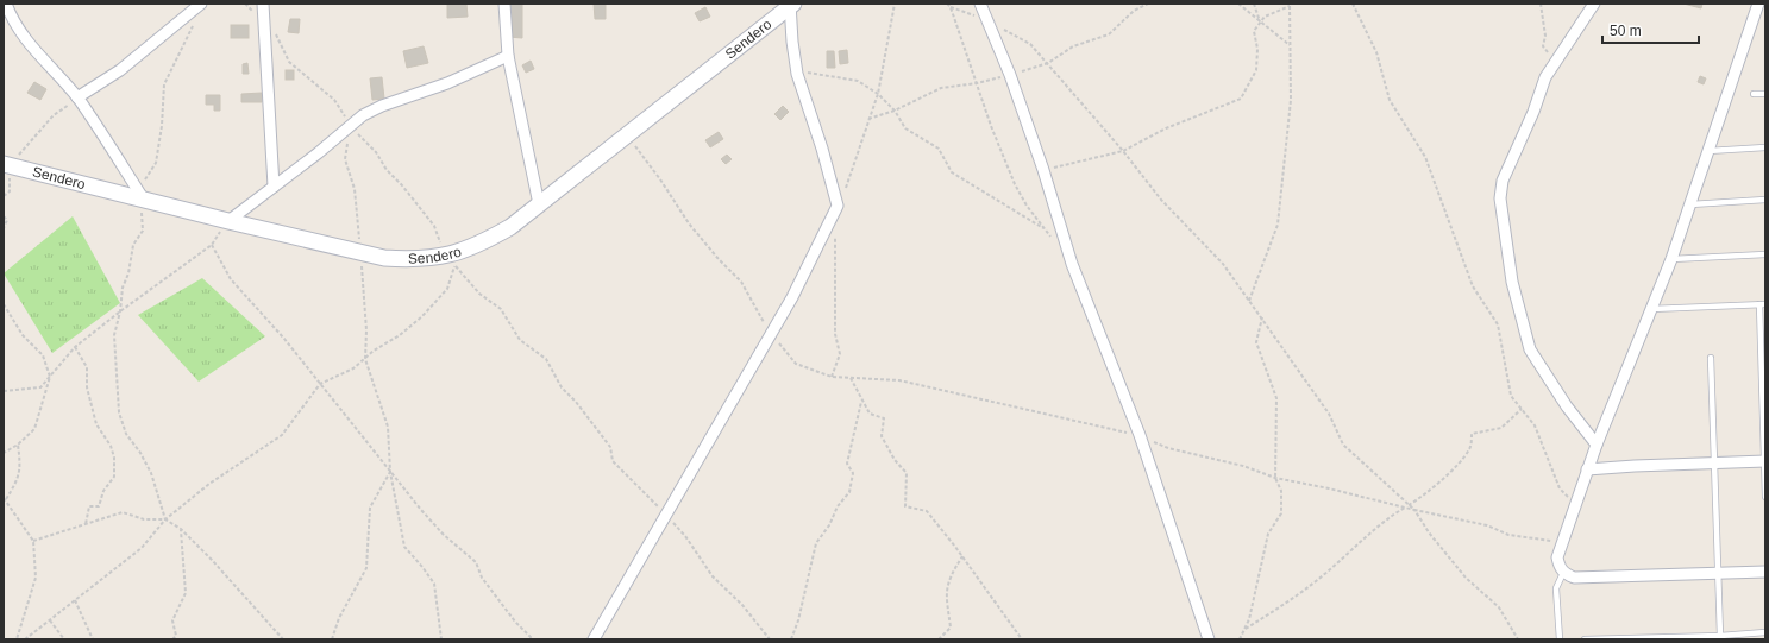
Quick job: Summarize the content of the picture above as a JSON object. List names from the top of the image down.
{
  "streets": {
    "main road": ["Sendero"]
  },
  "scale_bar": "50 m"
}
